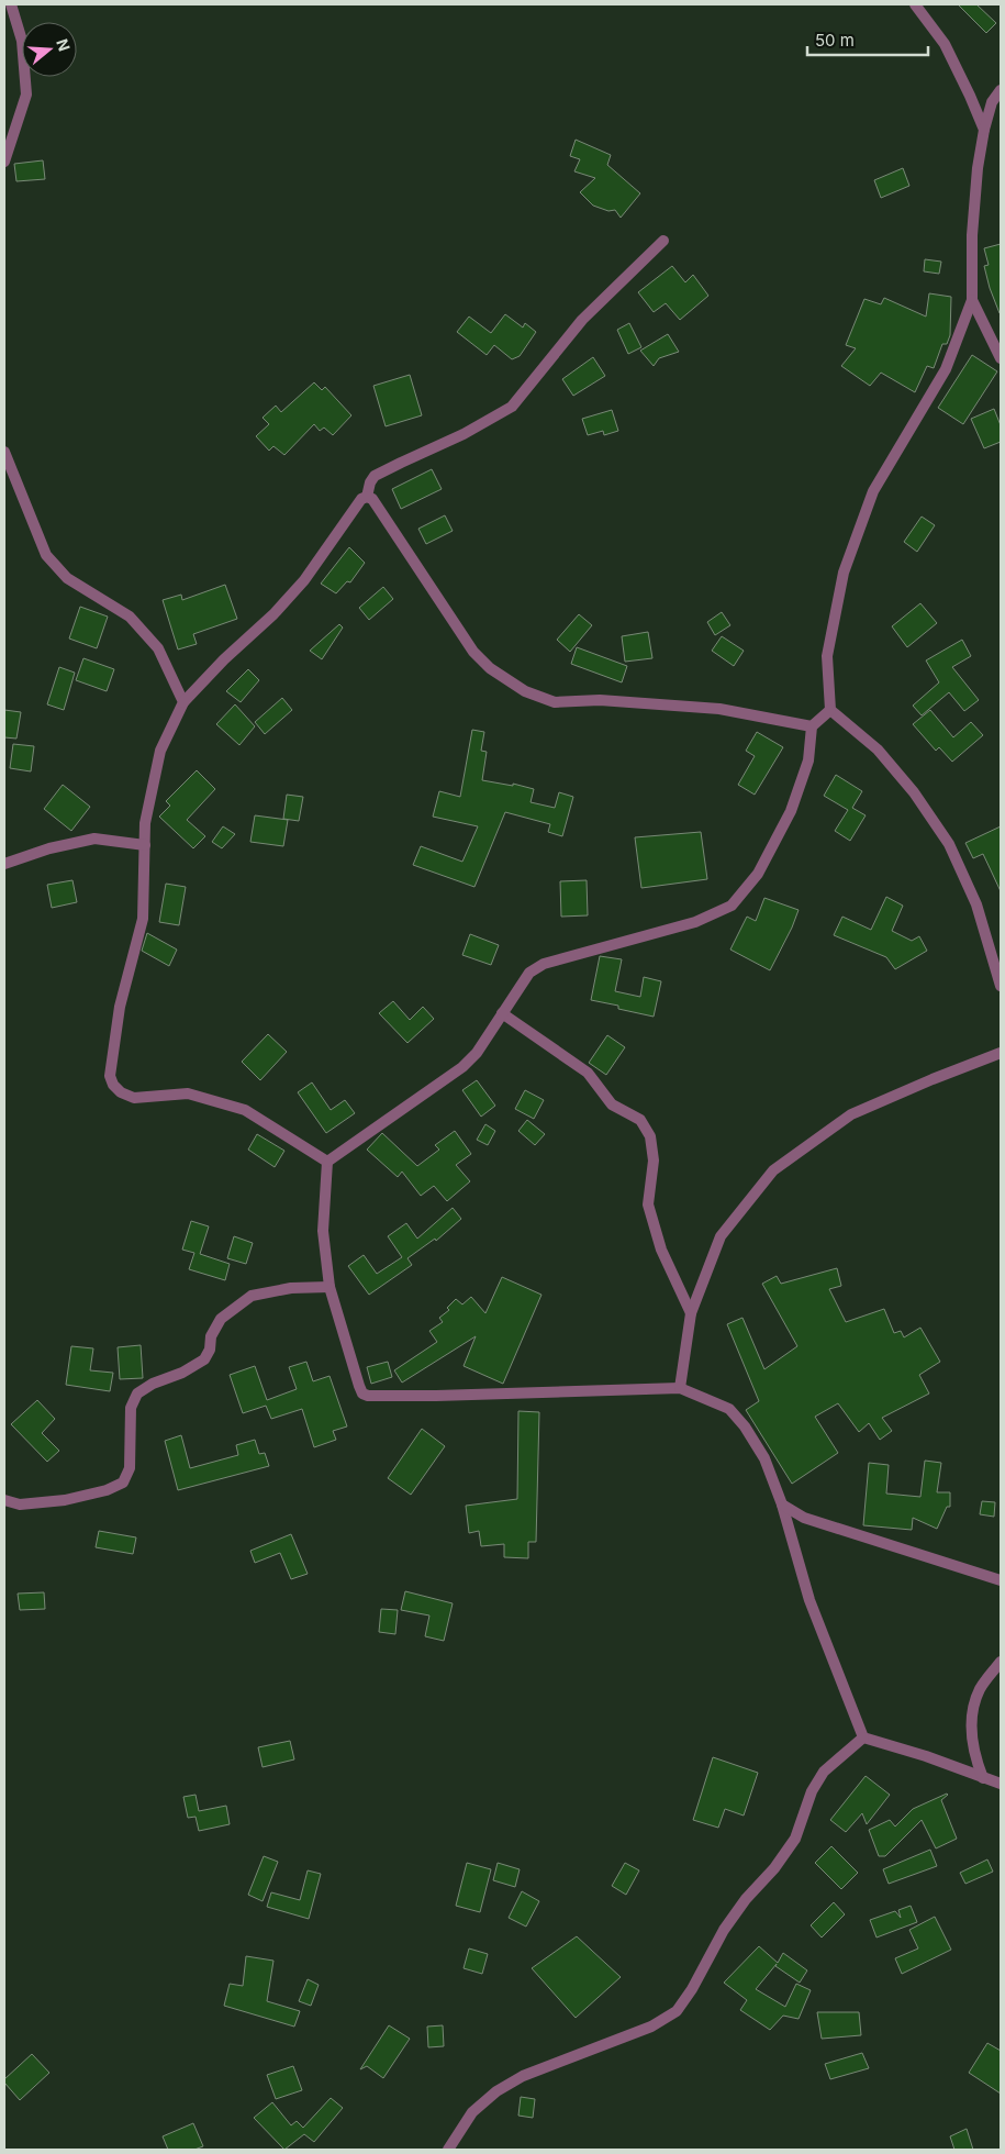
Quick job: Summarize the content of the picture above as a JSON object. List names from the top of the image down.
{
  "scale_bar": "50 m",
  "north": "right"
}
